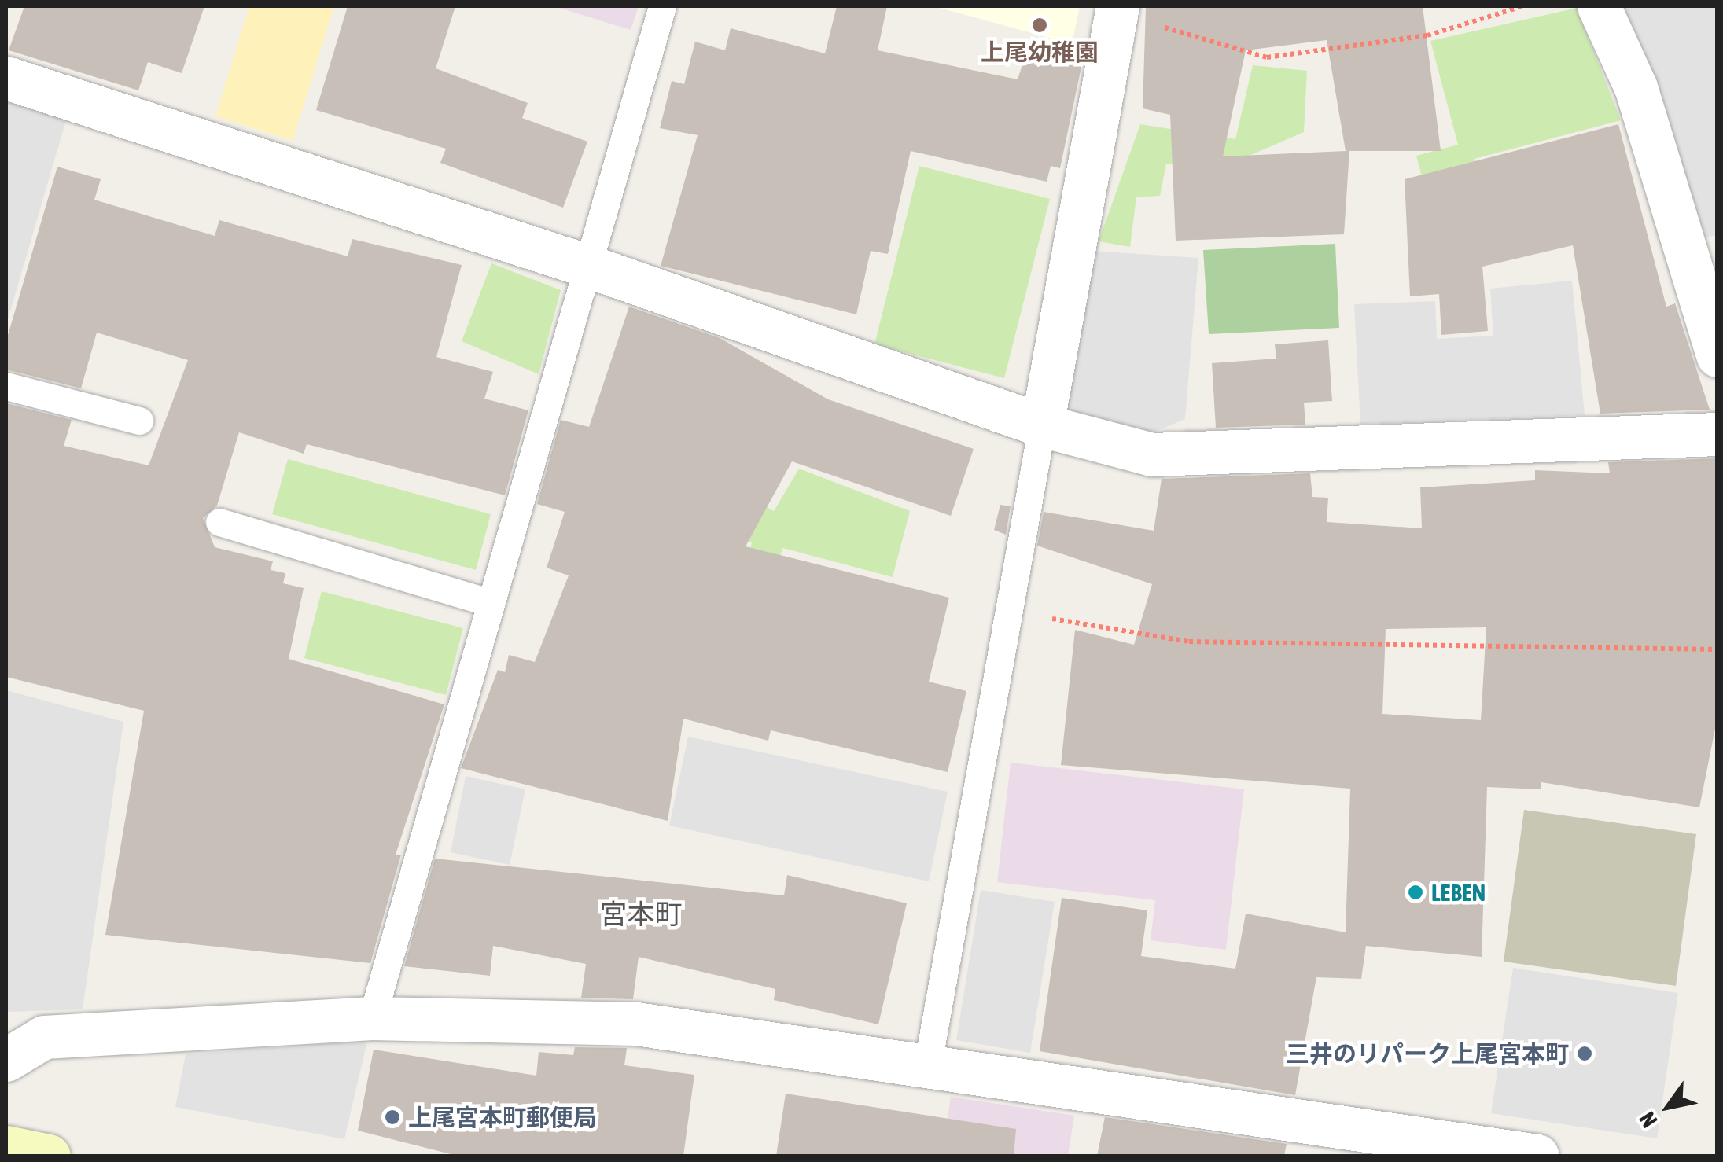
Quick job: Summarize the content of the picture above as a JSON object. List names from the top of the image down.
{
  "districts": ["宮本町"],
  "places": [
    "上尾幼稚園",
    "LEBEN",
    "三井のリパーク上尾宮本町",
    "上尾宮本町郵便局"
  ],
  "north": "bottom left"
}
